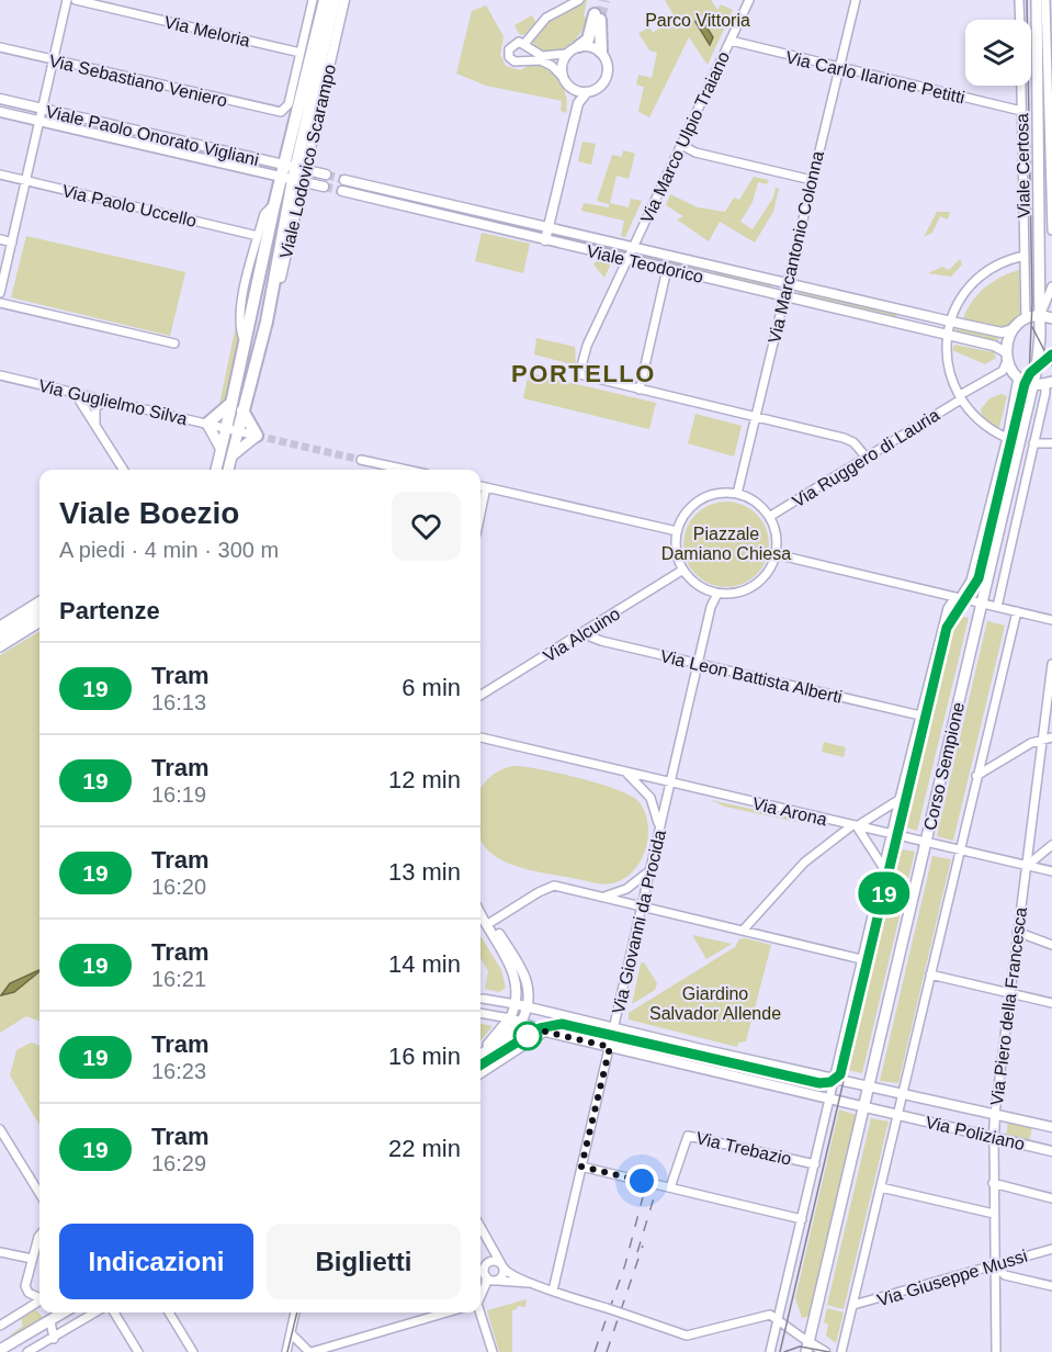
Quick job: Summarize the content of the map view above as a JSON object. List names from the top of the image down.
{
  "streets": {
    "main road": ["Viale Lodovico Scarampo", "Viale Certosa", "Corso Sempione"],
    "street": [
      "Via Meloria",
      "Via Carlo Ilarione Petitti",
      "Via Sebastiano Veniero",
      "Viale Paolo Onorato Vigliani",
      "Via Marco Ulpio Traiano",
      "Via Paolo Uccello",
      "Via Marcantonio Colonna",
      "Viale Teodorico",
      "Via Guglielmo Silva",
      "Via Ruggero di Lauria",
      "Via Alcuino",
      "Via Leon Battista Alberti",
      "Via Arona",
      "Via Giovanni da Procida",
      "Via Piero della Francesca",
      "Via Poliziano",
      "Via Trebazio",
      "Via Giuseppe Mussi"
    ]
  },
  "crossings": [
    ["Via Meloria", "Viale Lodovico Scarampo"],
    ["Via Carlo Ilarione Petitti", "Via Marco Ulpio Traiano"],
    ["Via Carlo Ilarione Petitti", "Viale Certosa"],
    ["Via Carlo Ilarione Petitti", "Via Marcantonio Colonna"],
    ["Via Sebastiano Veniero", "Viale Lodovico Scarampo"],
    ["Viale Paolo Onorato Vigliani", "Viale Lodovico Scarampo"],
    ["Via Marco Ulpio Traiano", "Viale Teodorico"],
    ["Viale Lodovico Scarampo", "Via Paolo Uccello"],
    ["Viale Lodovico Scarampo", "Via Guglielmo Silva"],
    ["Viale Certosa", "Corso Sempione"],
    ["Via Marcantonio Colonna", "Viale Teodorico"],
    ["Via Marcantonio Colonna", "Via Ruggero di Lauria"],
    ["Via Marcantonio Colonna", "Via Alcuino"],
    ["Via Marcantonio Colonna", "Via Giovanni da Procida"],
    ["Viale Teodorico", "Via Ruggero di Lauria"],
    ["Via Ruggero di Lauria", "Via Alcuino"],
    ["Via Ruggero di Lauria", "Via Giovanni da Procida"],
    ["Via Alcuino", "Via Leon Battista Alberti"],
    ["Via Alcuino", "Via Giovanni da Procida"],
    ["Via Leon Battista Alberti", "Corso Sempione"],
    ["Via Leon Battista Alberti", "Via Giovanni da Procida"],
    ["Corso Sempione", "Via Arona"],
    ["Corso Sempione", "Via Poliziano"],
    ["Corso Sempione", "Via Trebazio"],
    ["Corso Sempione", "Via Giuseppe Mussi"],
    ["Via Arona", "Via Giovanni da Procida"],
    ["Via Arona", "Via Piero della Francesca"],
    ["Via Piero della Francesca", "Via Poliziano"],
    ["Via Piero della Francesca", "Via Giuseppe Mussi"]
  ],
  "districts": ["PORTELLO"],
  "parks": ["Parco Vittoria", "Piazzale Damiano Chiesa", "Giardino Salvador Allende"],
  "lines": ["tram line 19"],
  "page": {
    "on_map": "19",
    "heading": [
      ["Viale Boezio", "A piedi · 4 min · 300 m"],
      "Partenze"
    ],
    "list": [
      {
        "mark": "19",
        "name": "Tram",
        "note": "16:13",
        "value": "6 min"
      },
      {
        "mark": "19",
        "name": "Tram",
        "note": "16:19",
        "value": "12 min"
      },
      {
        "mark": "19",
        "name": "Tram",
        "note": "16:20",
        "value": "13 min"
      },
      {
        "mark": "19",
        "name": "Tram",
        "note": "16:21",
        "value": "14 min"
      },
      {
        "mark": "19",
        "name": "Tram",
        "note": "16:23",
        "value": "16 min"
      },
      {
        "mark": "19",
        "name": "Tram",
        "note": "16:29",
        "value": "22 min"
      }
    ],
    "buttons": ["Indicazioni", "Biglietti"]
  }
}
